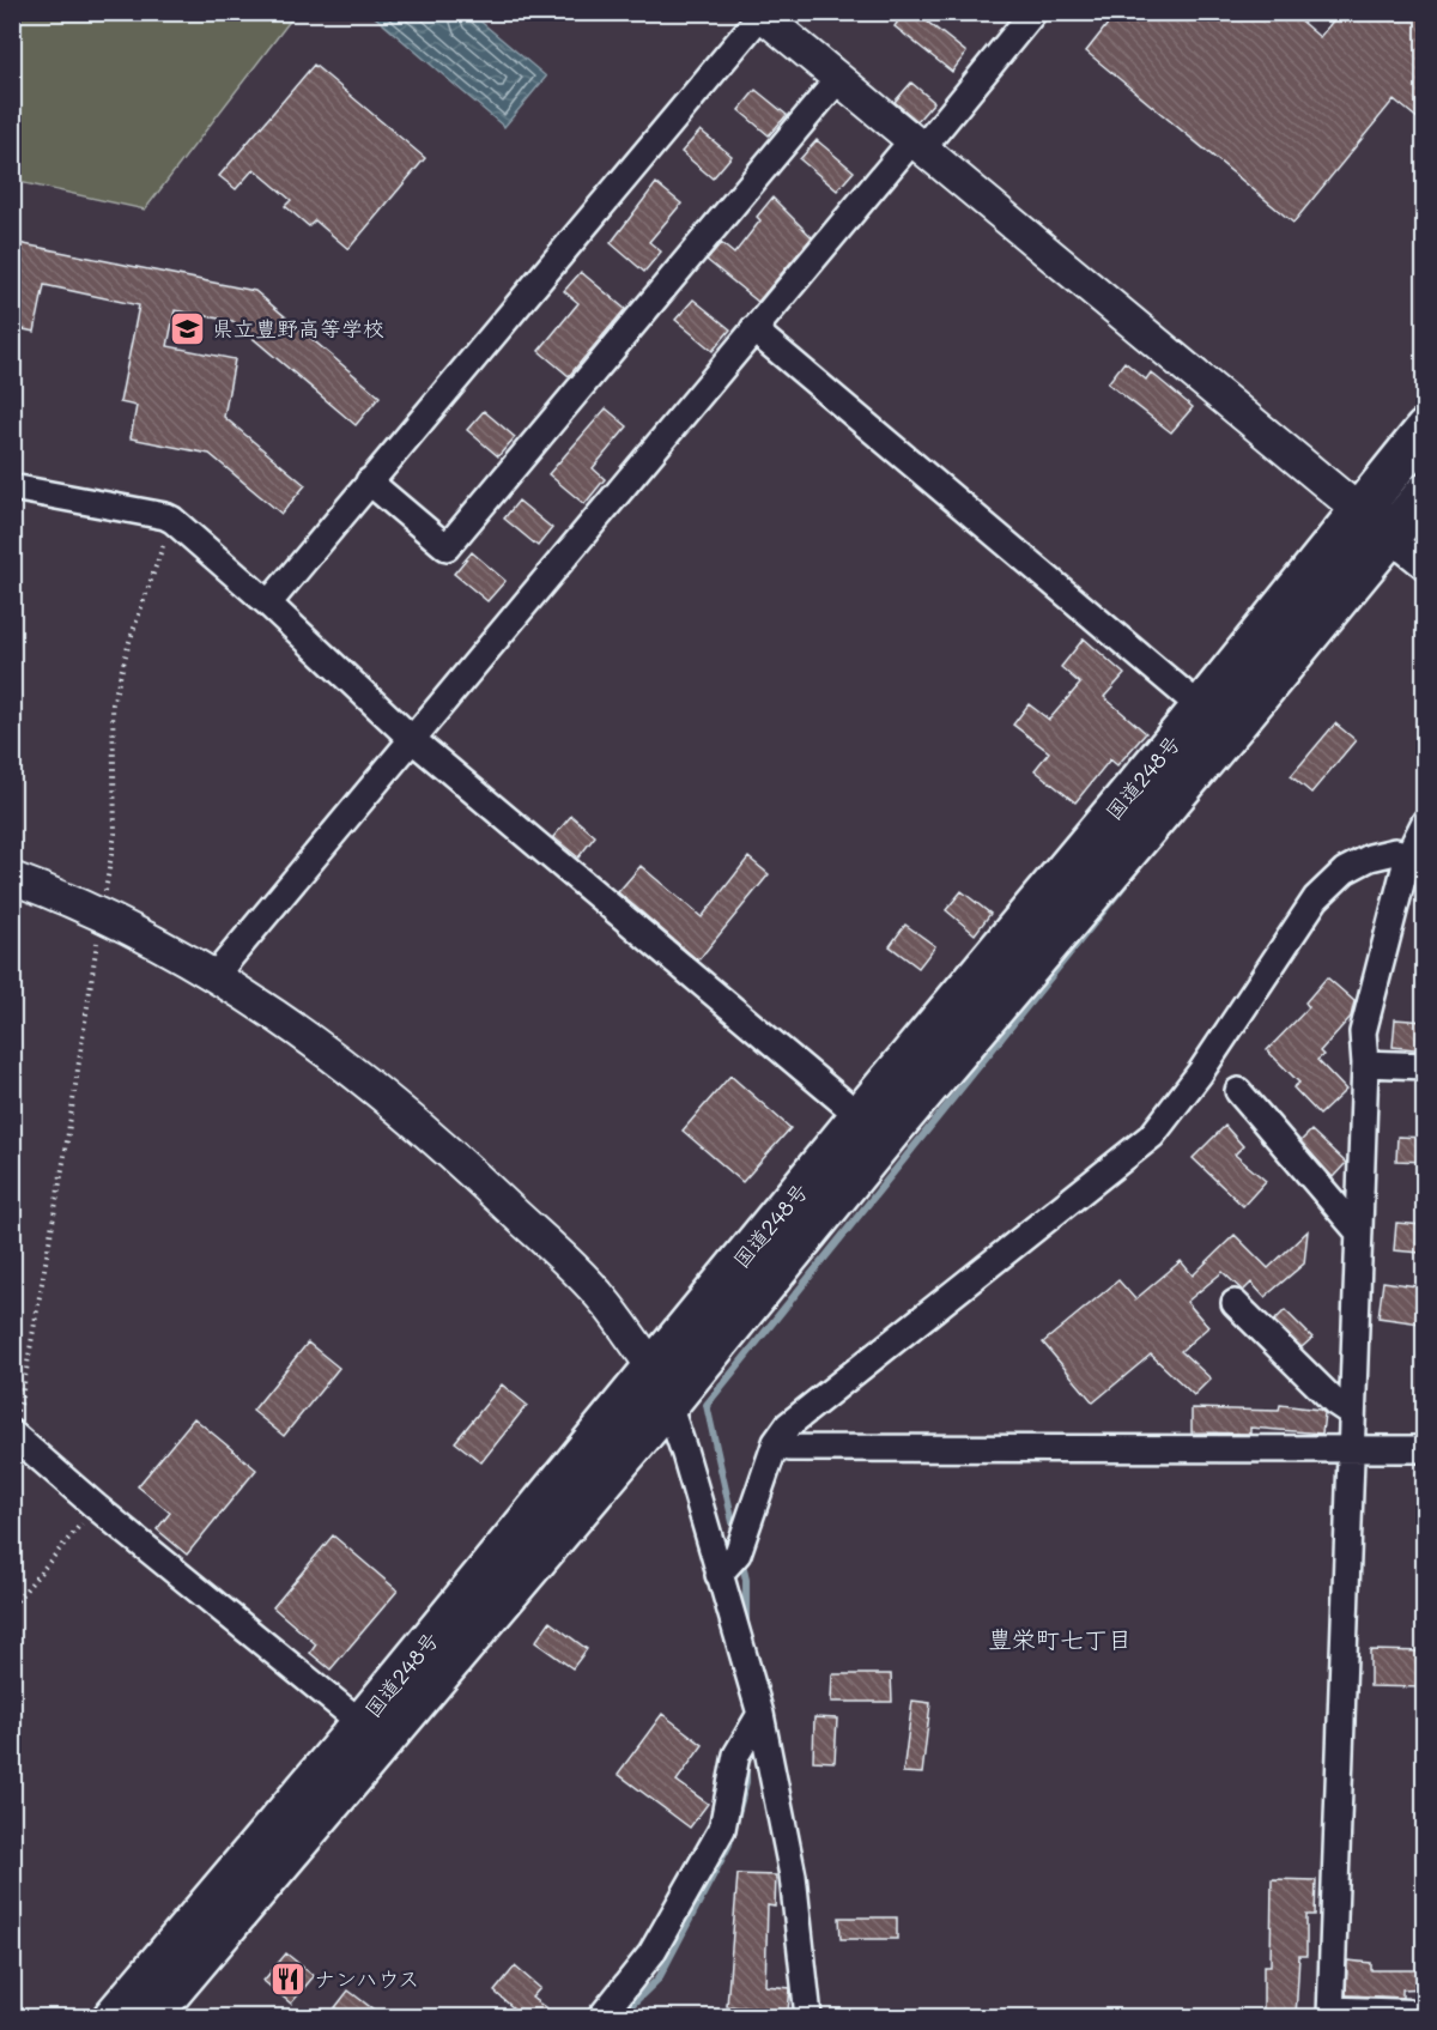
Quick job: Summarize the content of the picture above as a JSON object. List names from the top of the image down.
{
  "streets": {
    "highway": ["国道248号"]
  },
  "districts": ["豊栄町七丁目"],
  "places": {
    "school or university": ["県立豊野高等学校"],
    "restaurant": ["ナンハウス"]
  }
}
